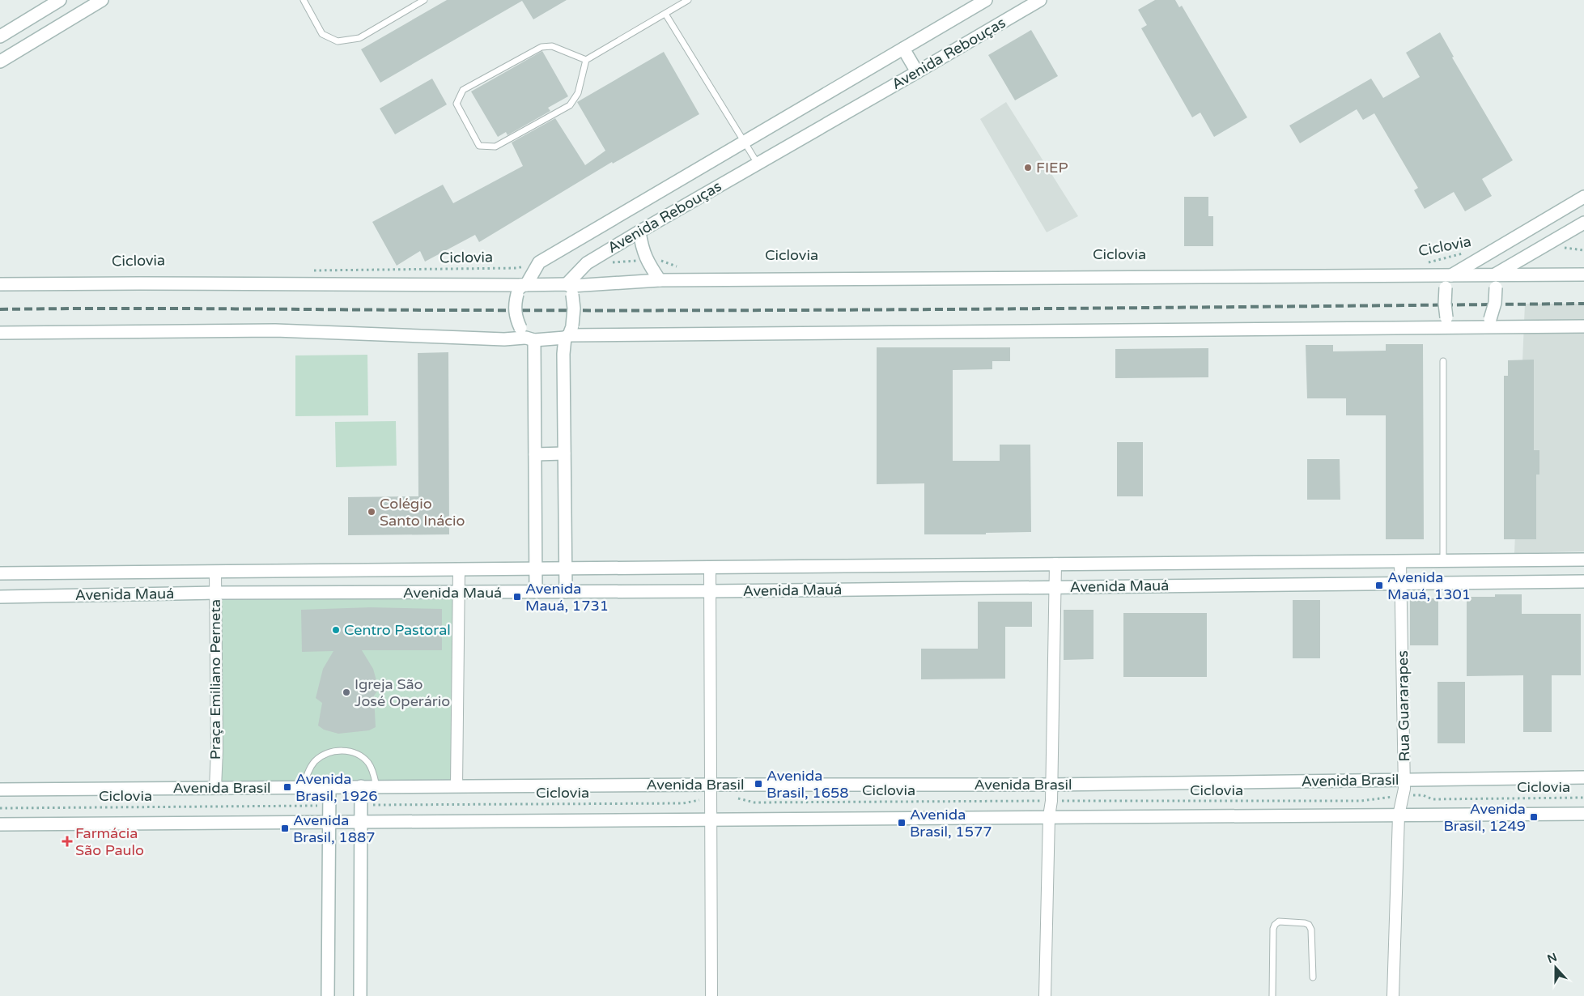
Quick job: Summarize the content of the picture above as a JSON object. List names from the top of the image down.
{
  "streets": {
    "main road": ["Avenida Rebouças", "Avenida Mauá", "Avenida Brasil"],
    "street": ["Praça Emiliano Perneta", "Rua Guararapes"],
    "path": ["Ciclovia"]
  },
  "crossings": [
    ["Avenida Rebouças", "Ciclovia"],
    ["Avenida Rebouças", "Avenida Mauá"],
    ["Ciclovia", "Rua Guararapes"],
    ["Avenida Mauá", "Praça Emiliano Perneta"],
    ["Avenida Mauá", "Rua Guararapes"],
    ["Praça Emiliano Perneta", "Avenida Brasil"],
    ["Rua Guararapes", "Avenida Brasil"]
  ],
  "places": {
    "other": [
      "FIEP",
      "Colégio Santo Inácio",
      "Centro Pastoral",
      "Igreja São José Operário"
    ],
    "transit": [
      "Avenida Mauá, 1301",
      "Avenida Mauá, 1731",
      "Avenida Brasil, 1658",
      "Avenida Brasil, 1926",
      "Avenida Brasil, 1249",
      "Avenida Brasil, 1577",
      "Avenida Brasil, 1887"
    ],
    "health": ["Farmácia São Paulo"]
  },
  "north": "top"
}
